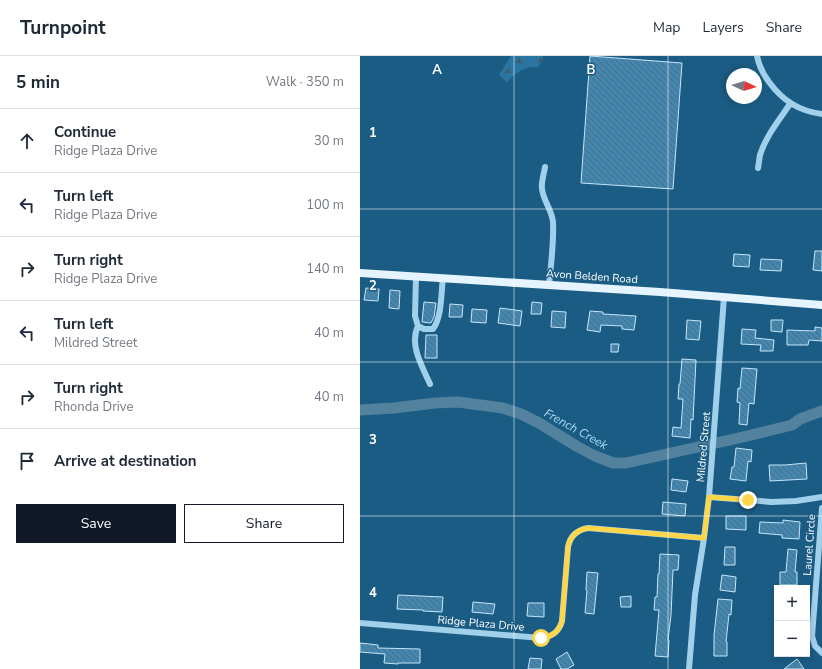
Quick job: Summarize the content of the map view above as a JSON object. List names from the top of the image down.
{
  "streets": {
    "main road": ["Avon Belden Road"],
    "street": ["Mildred Street", "Laurel Circle", "Ridge Plaza Drive"]
  },
  "crossings": [
    ["Avon Belden Road", "Mildred Street"],
    ["Mildred Street", "Ridge Plaza Drive"]
  ],
  "water": ["French Creek"],
  "north": "right",
  "page": {
    "header": "Turnpoint",
    "nav": ["Map", "Layers", "Share"],
    "heading": ["5 min", "Walk · 350 m"],
    "list": [
      ["Continue", "Ridge Plaza Drive", "30 m"],
      ["Turn left", "Ridge Plaza Drive", "100 m"],
      ["Turn right", "Ridge Plaza Drive", "140 m"],
      ["Turn left", "Mildred Street", "40 m"],
      ["Turn right", "Rhonda Drive", "40 m"],
      "Arrive at destination"
    ],
    "buttons": ["Save", "Share"],
    "map_buttons": ["+", "−"]
  },
  "grid": {
    "columns": ["A", "B"],
    "rows": [
      "1",
      "2",
      "3",
      "4"
    ]
  }
}
